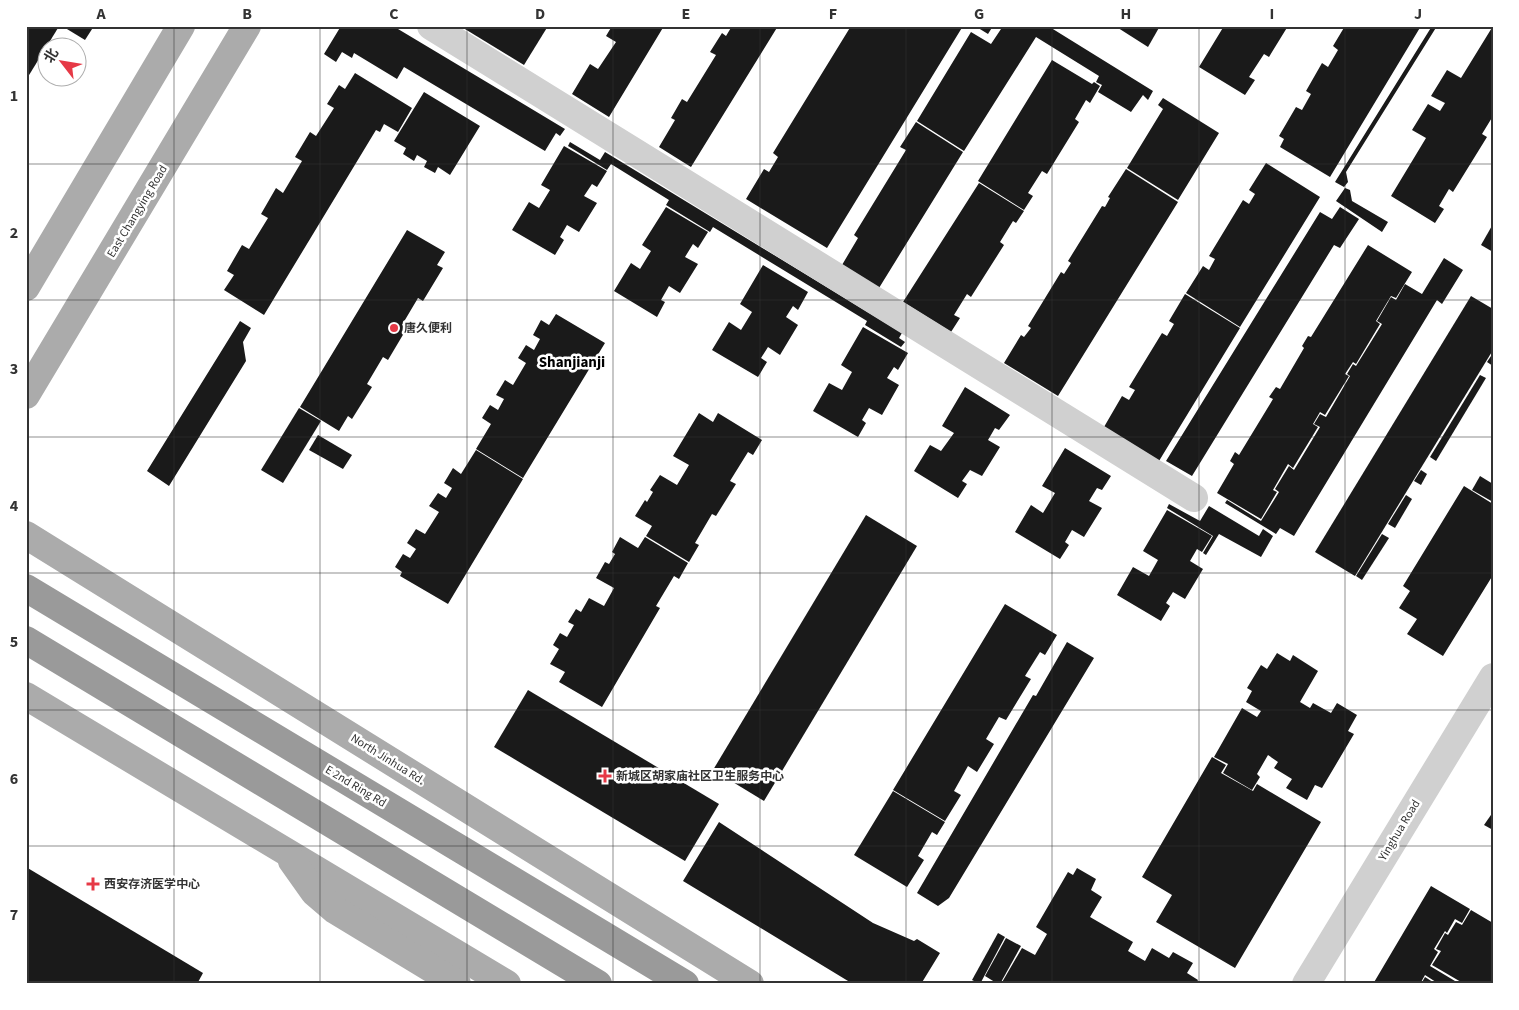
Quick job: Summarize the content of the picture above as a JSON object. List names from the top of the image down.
{
  "streets": {
    "highway": ["E 2nd Ring Rd"],
    "main road": ["East Changying Road", "North Jinhua Rd."],
    "street": ["Yinghua Road"]
  },
  "districts": ["Shanjianji"],
  "places": {
    "other": ["唐久便利"],
    "health": ["新城区胡家庙社区卫生服务中心", "西安存济医学中心"]
  },
  "north": "top left",
  "grid": {
    "columns": [
      "A",
      "B",
      "C",
      "D",
      "E",
      "F",
      "G",
      "H",
      "I",
      "J"
    ],
    "rows": [
      "1",
      "2",
      "3",
      "4",
      "5",
      "6",
      "7"
    ]
  }
}
